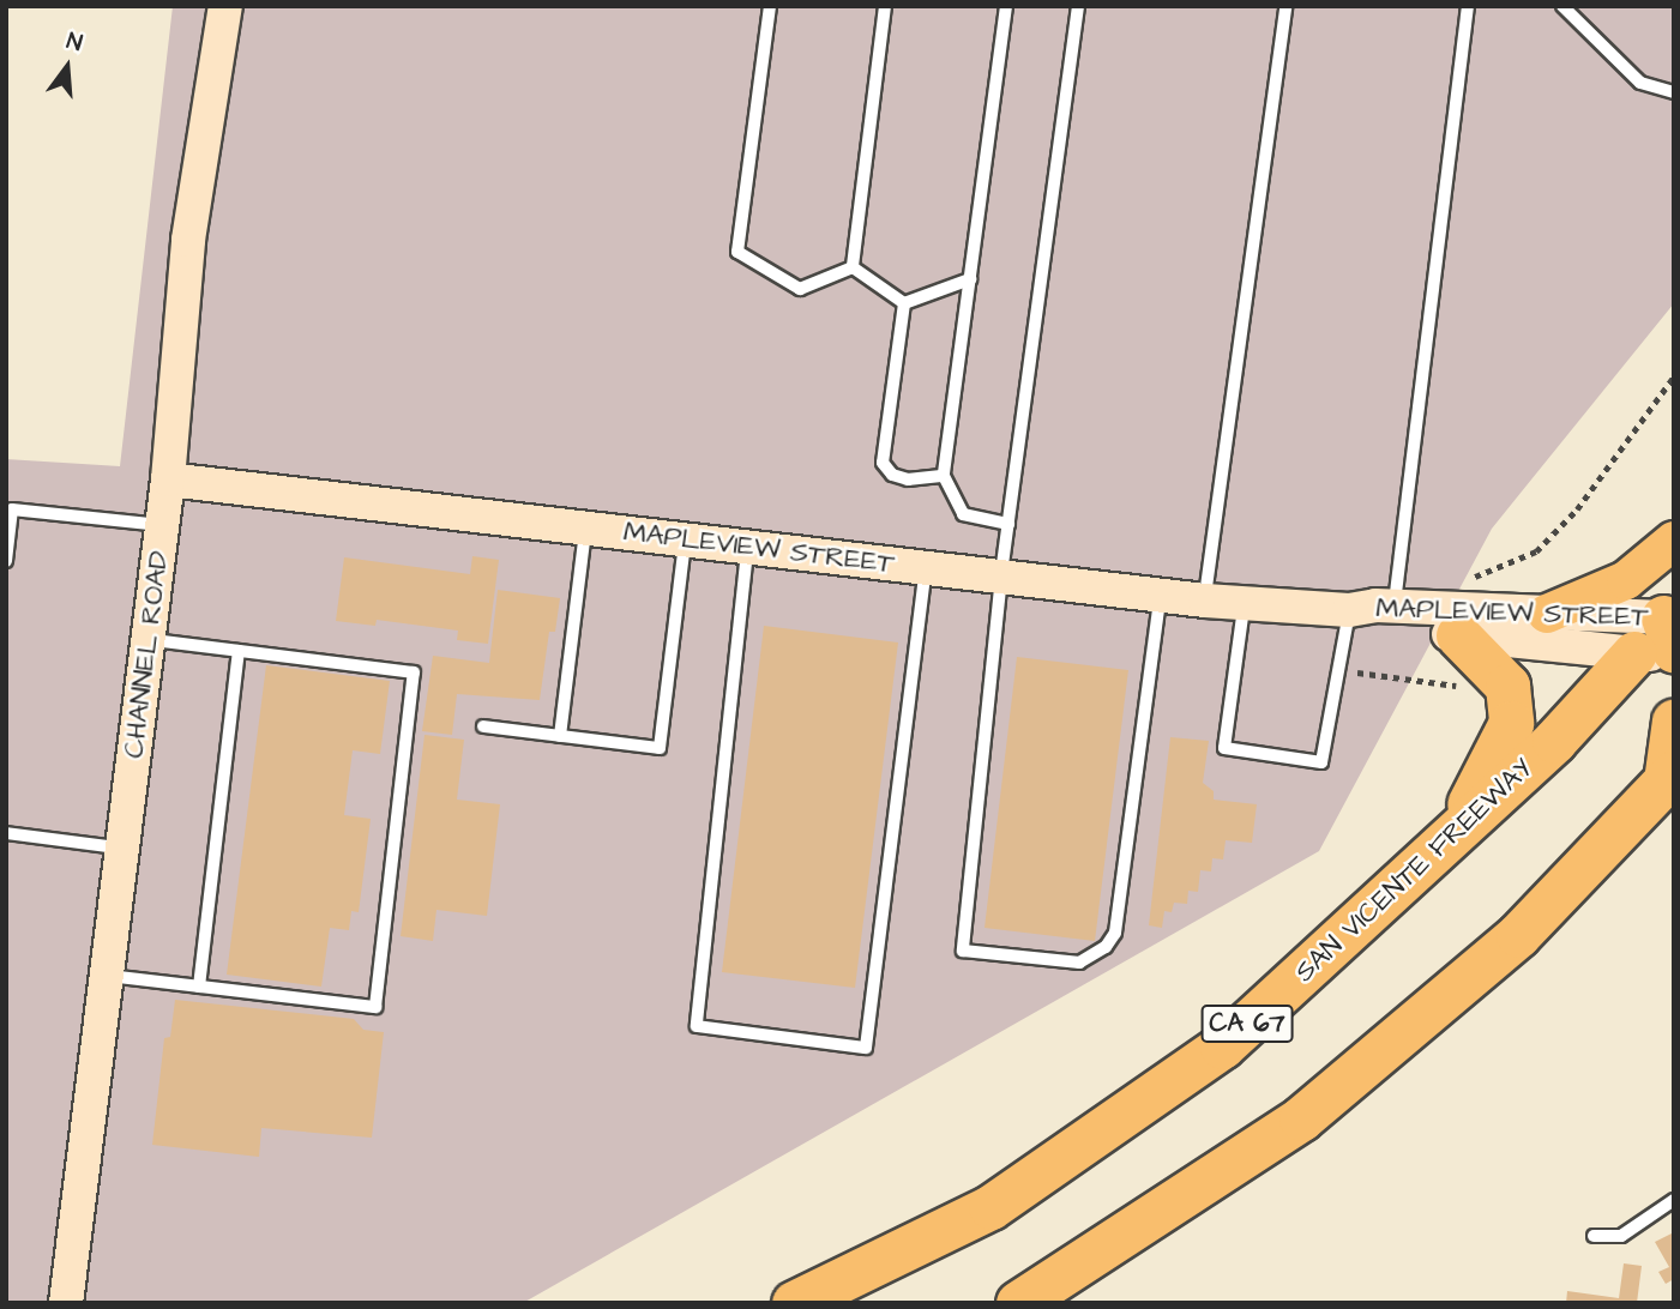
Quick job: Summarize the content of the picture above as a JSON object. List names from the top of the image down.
{
  "streets": {
    "highway": ["SAN VICENTE FREEWAY", "CA 67"],
    "main road": ["MAPLEVIEW STREET", "CHANNEL ROAD"]
  },
  "crossings": [
    ["MAPLEVIEW STREET", "CHANNEL ROAD"],
    ["MAPLEVIEW STREET", "SAN VICENTE FREEWAY"]
  ],
  "north": "top"
}
